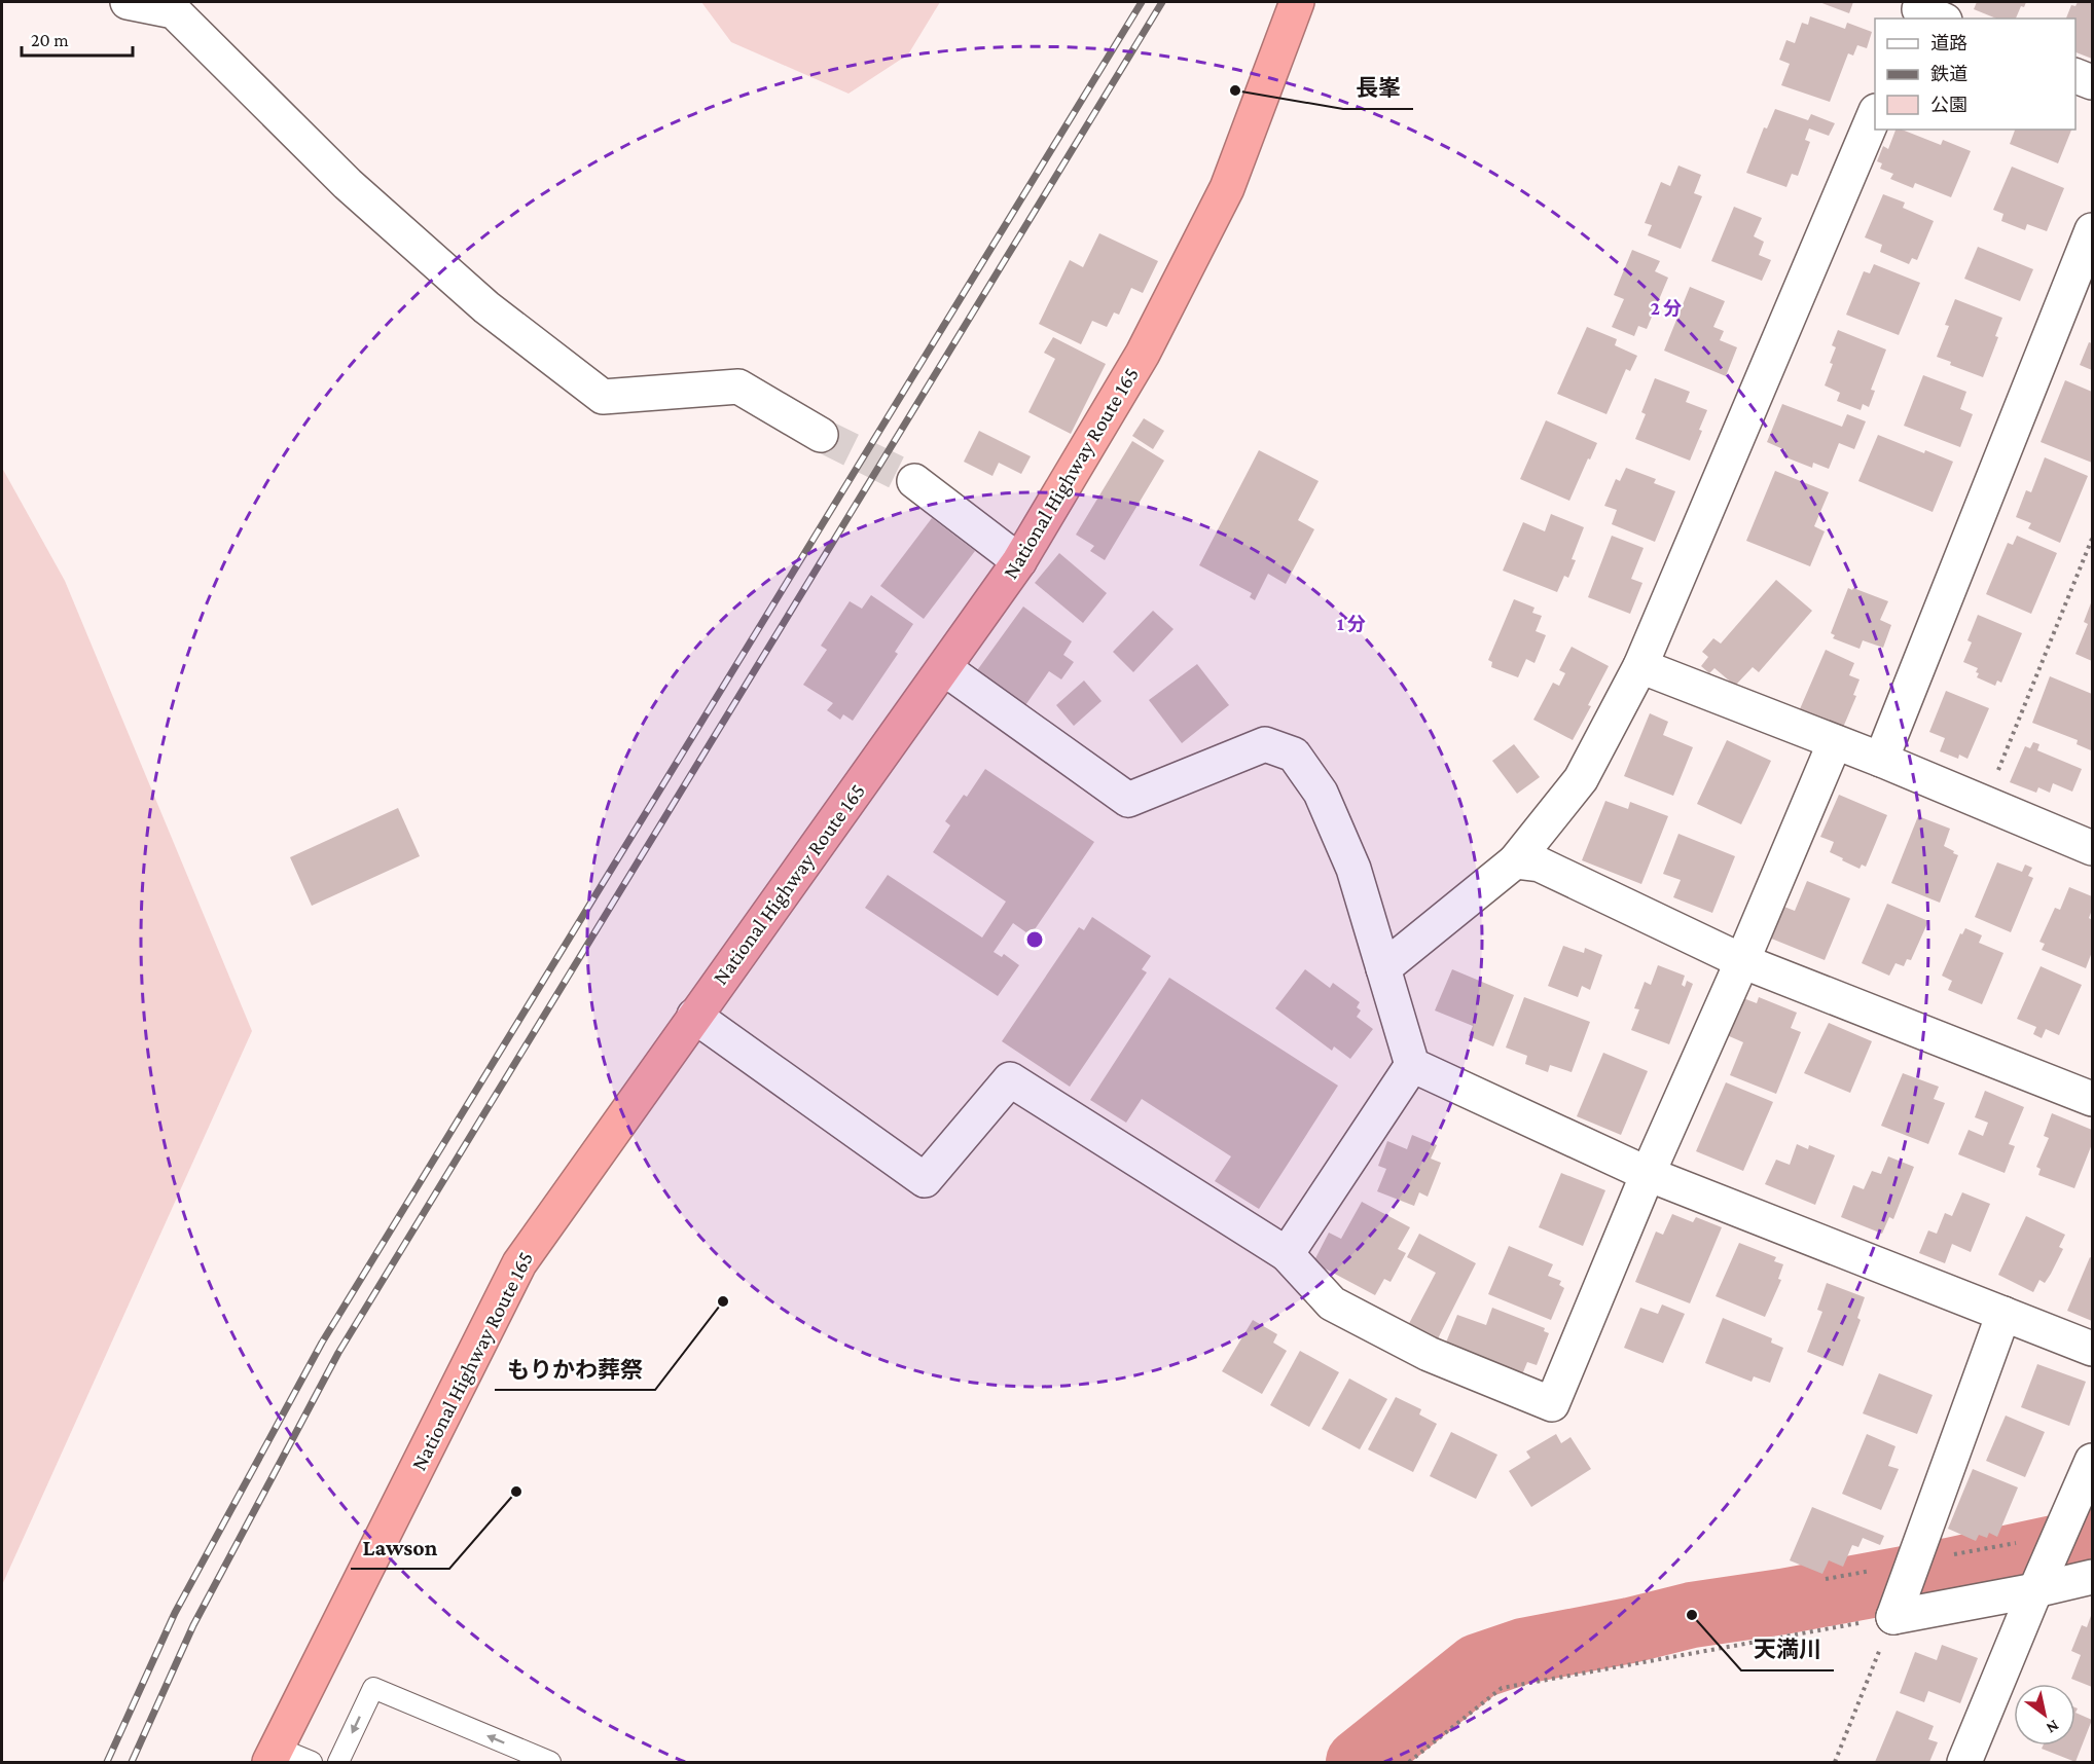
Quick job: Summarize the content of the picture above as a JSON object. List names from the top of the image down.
{
  "streets": {
    "highway": ["National Highway Route 165"]
  },
  "places": [
    "長峯",
    "もりかわ葬祭",
    "Lawson",
    "天満川"
  ],
  "legend": ["道路", "鉄道", "公園"],
  "scale_bar": "20 m",
  "north": "bottom right",
  "rings": ["2 分", "1 分"]
}
